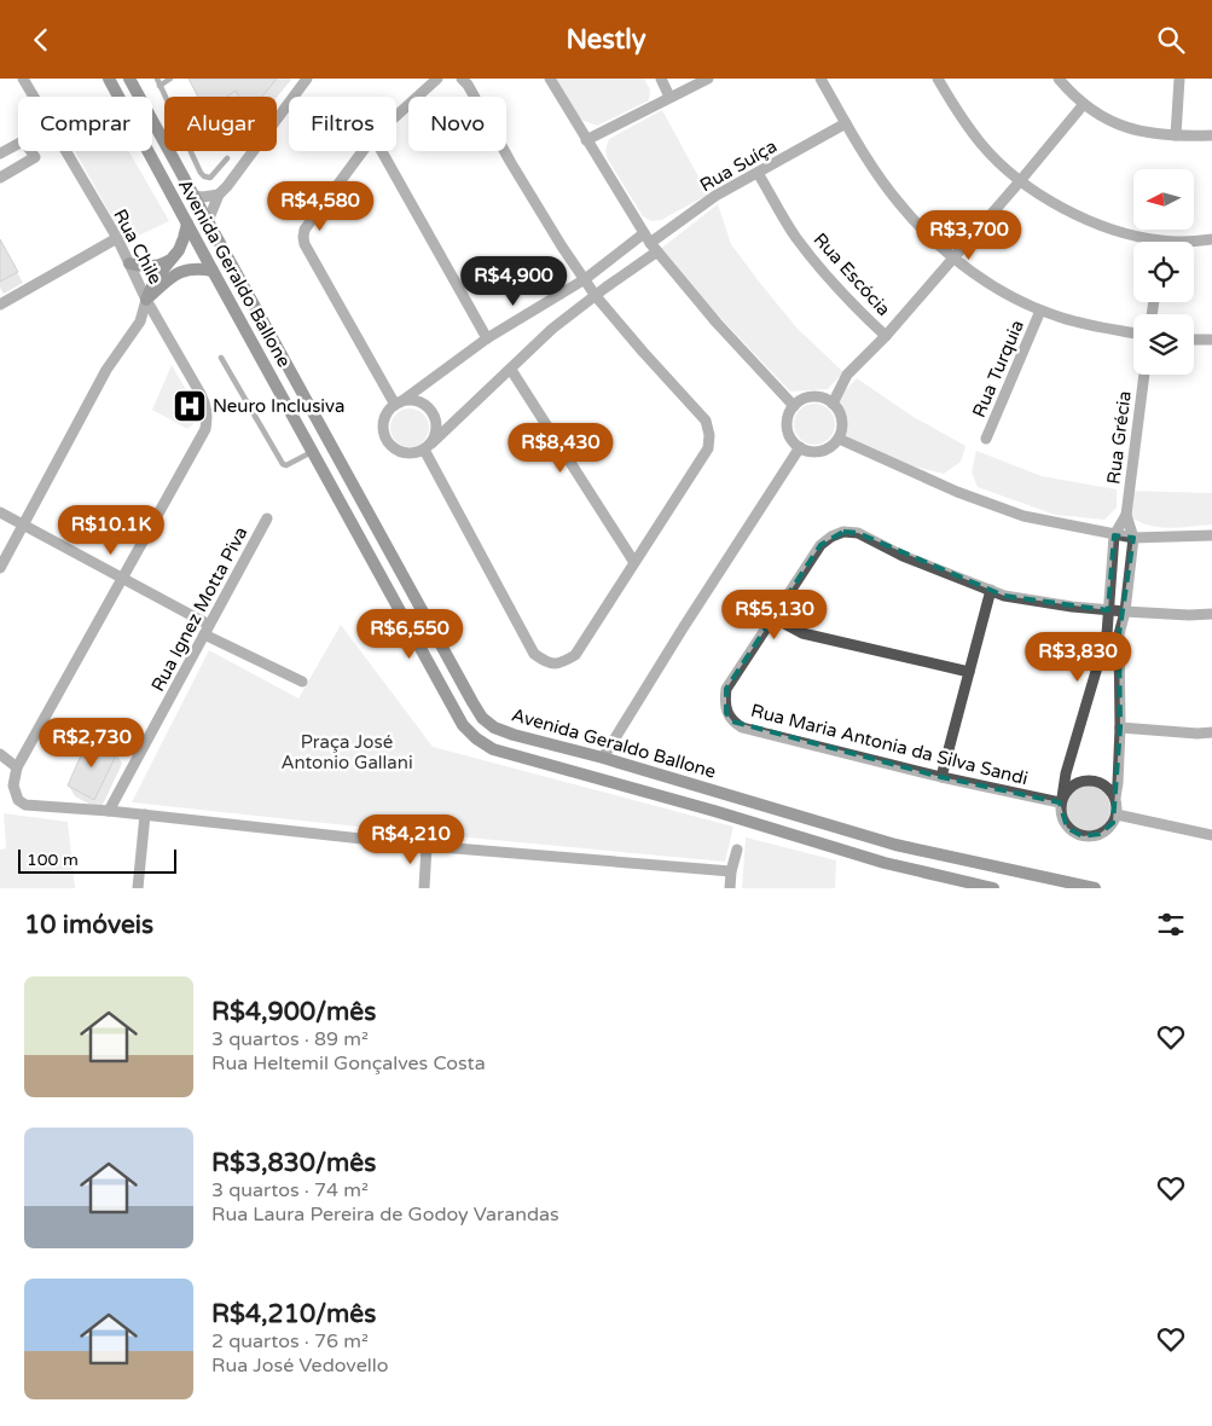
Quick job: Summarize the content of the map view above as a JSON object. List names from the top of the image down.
{
  "streets": {
    "street": [
      "Rua Suíça",
      "Rua Chile",
      "Avenida Geraldo Ballone",
      "Rua Escócia",
      "Rua Turquia",
      "Rua Grécia",
      "Rua Ignez Motta Piva",
      "Rua Maria Antonia da Silva Sandi"
    ]
  },
  "crossings": [
    ["Rua Suíça", "Rua Escócia"]
  ],
  "parks": ["Praça José Antonio Gallani"],
  "places": {
    "hospital": ["Neuro Inclusiva"]
  },
  "scale_bar": "100 m",
  "north": "left",
  "page": {
    "header": "Nestly",
    "chip": [
      "Comprar",
      "Alugar",
      "Filtros",
      "Novo"
    ],
    "price": [
      "R$4,580",
      "R$3,700",
      "R$4,900",
      "R$8,430",
      "R$10.1K",
      "R$5,130",
      "R$6,550",
      "R$3,830",
      "R$2,730",
      "R$4,210"
    ],
    "scale": "100 m",
    "heading": "10 imóveis",
    "list": [
      {
        "name": "R$4,900/mês",
        "note": "3 quartos · 89 m² · Rua Heltemil Gonçalves Costa"
      },
      {
        "name": "R$3,830/mês",
        "note": "3 quartos · 74 m² · Rua Laura Pereira de Godoy Varandas"
      },
      {
        "name": "R$4,210/mês",
        "note": "2 quartos · 76 m² · Rua José Vedovello"
      }
    ]
  }
}
